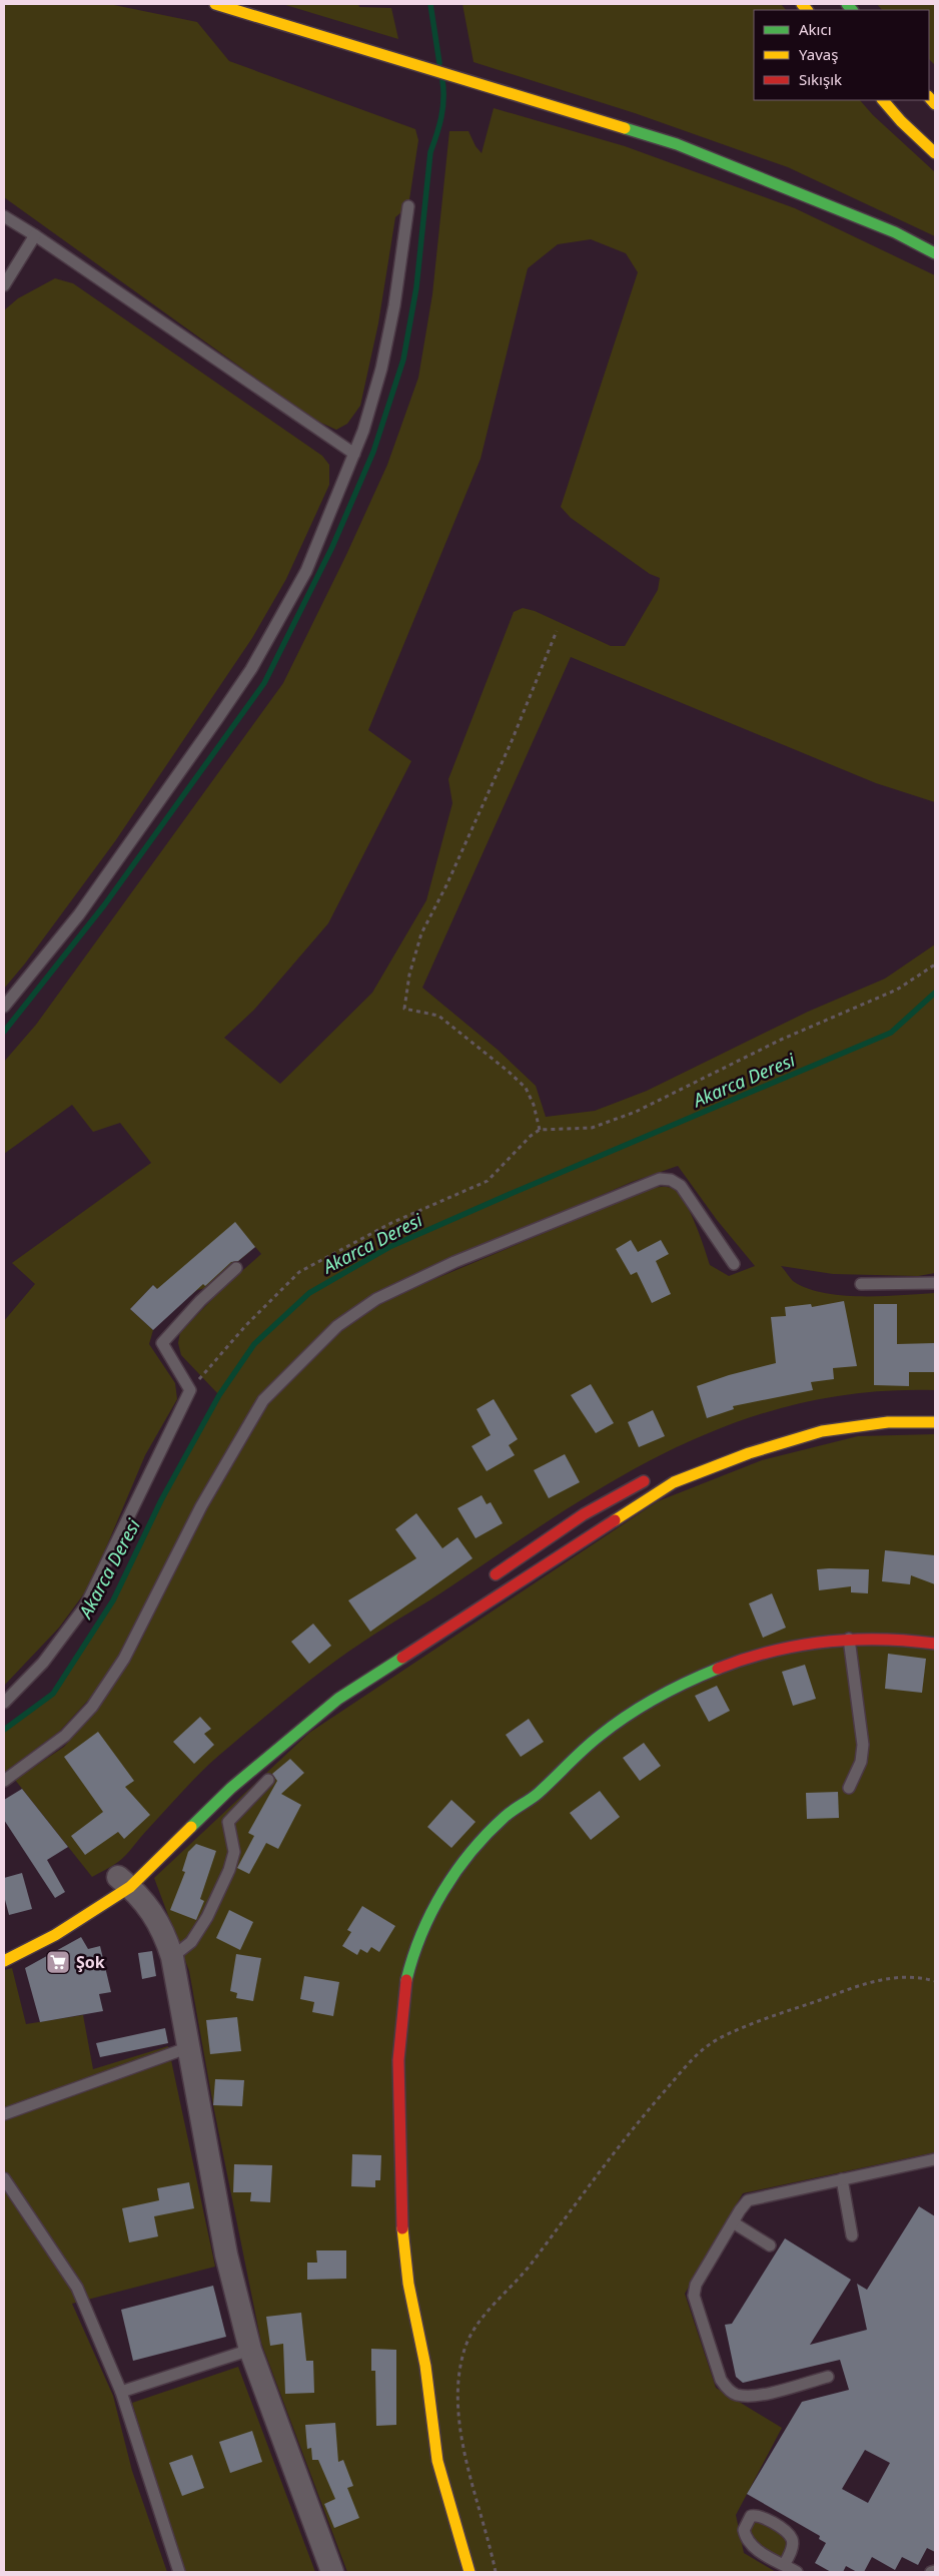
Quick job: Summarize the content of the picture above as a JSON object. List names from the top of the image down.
{
  "water": ["Akarca Deresi"],
  "places": {
    "supermarket": ["Şok"]
  },
  "legend": ["Akıcı", "Yavaş", "Sıkışık"]
}
